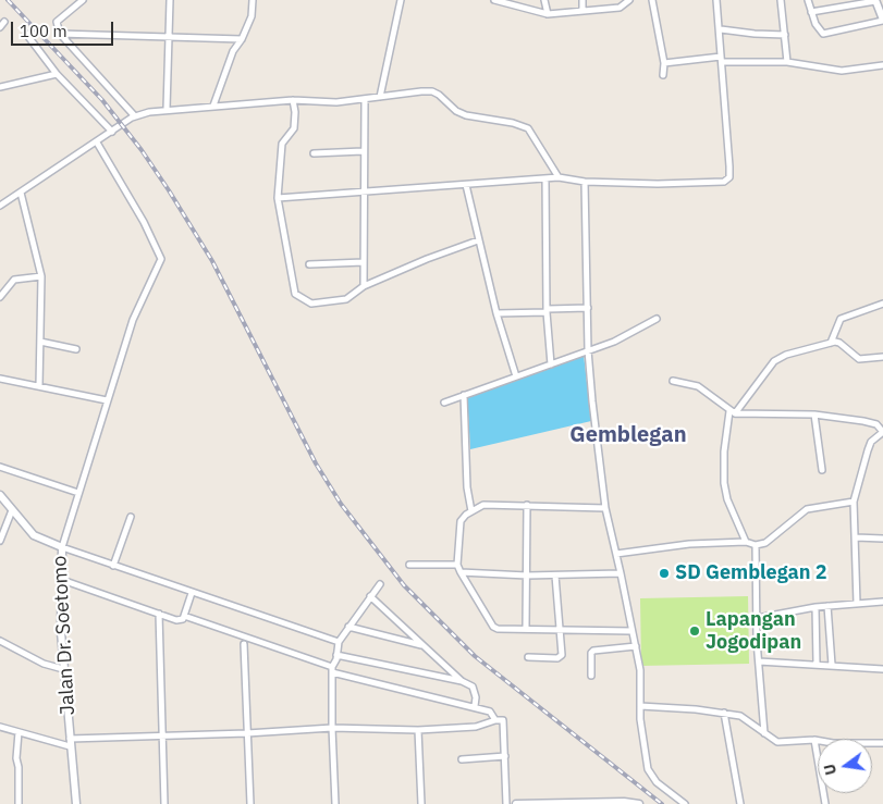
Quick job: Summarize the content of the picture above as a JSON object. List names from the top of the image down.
{
  "streets": {
    "street": ["Jalan Dr. Soetomo"]
  },
  "districts": ["Gemblegan"],
  "places": ["SD Gemblegan 2", "Lapangan Jogodipan"],
  "scale_bar": "100 m",
  "north": "left"
}
